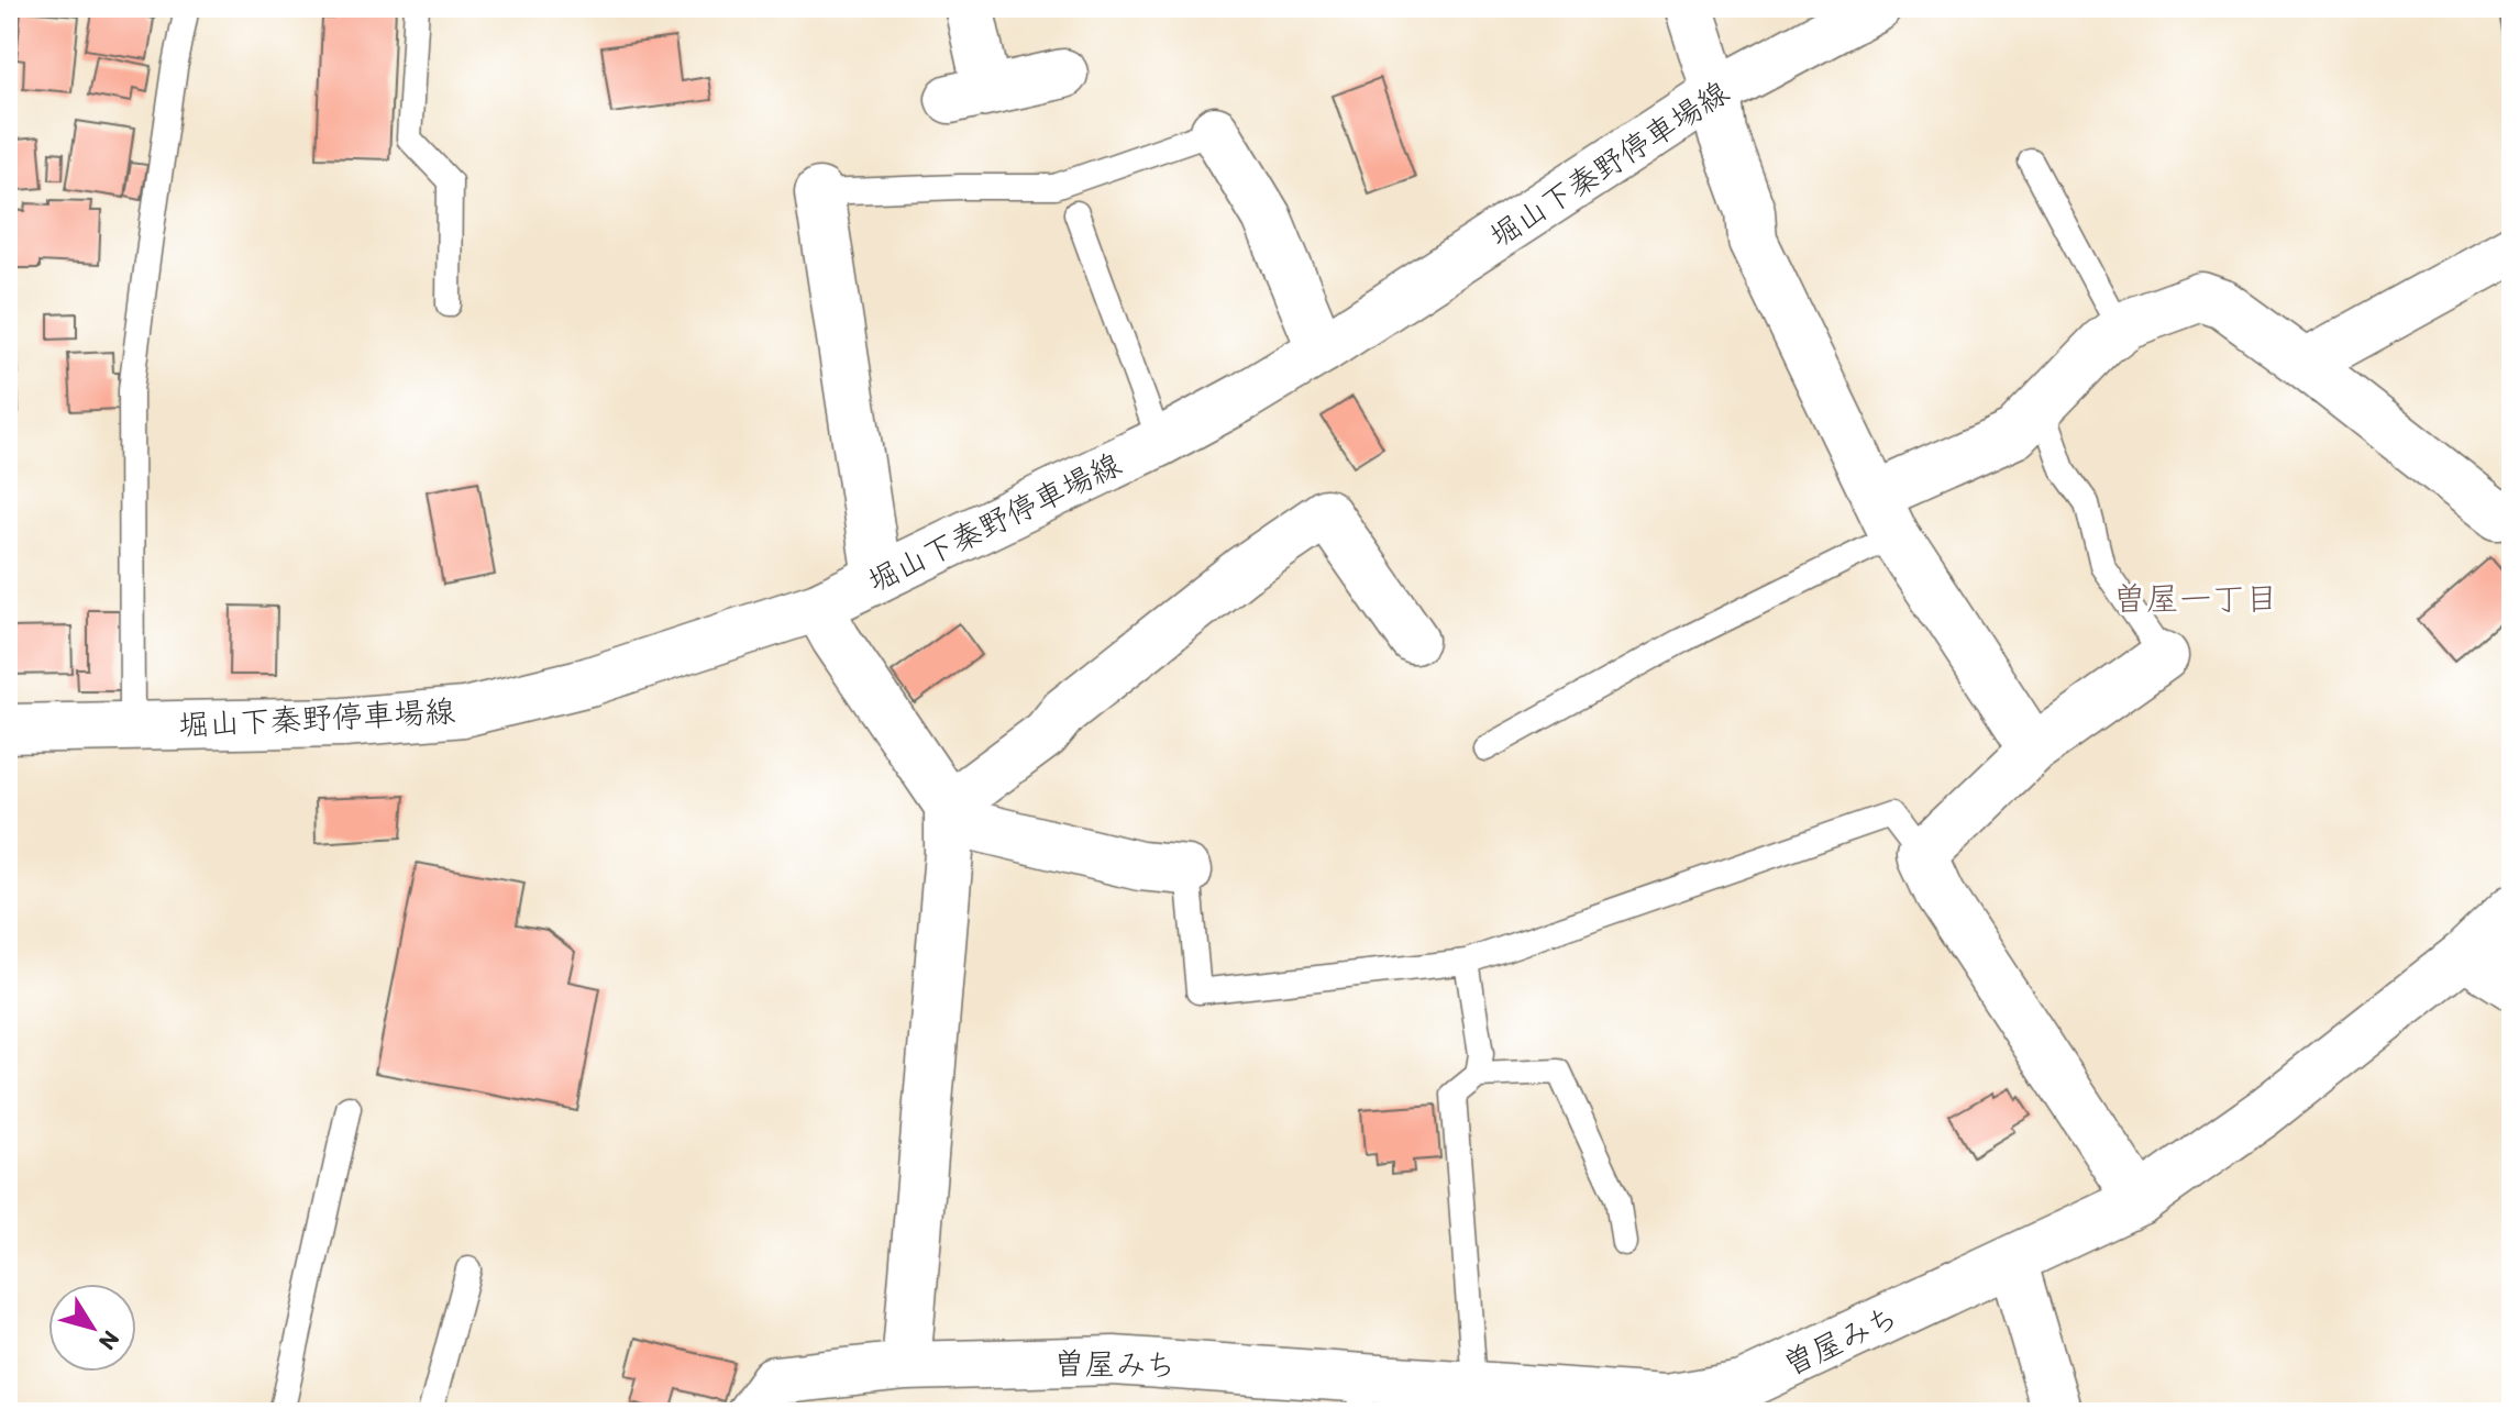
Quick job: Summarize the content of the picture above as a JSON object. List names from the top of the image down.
{
  "streets": {
    "street": ["堀山下秦野停車場線", "曽屋みち"]
  },
  "districts": ["曽屋一丁目"],
  "north": "bottom right"
}
